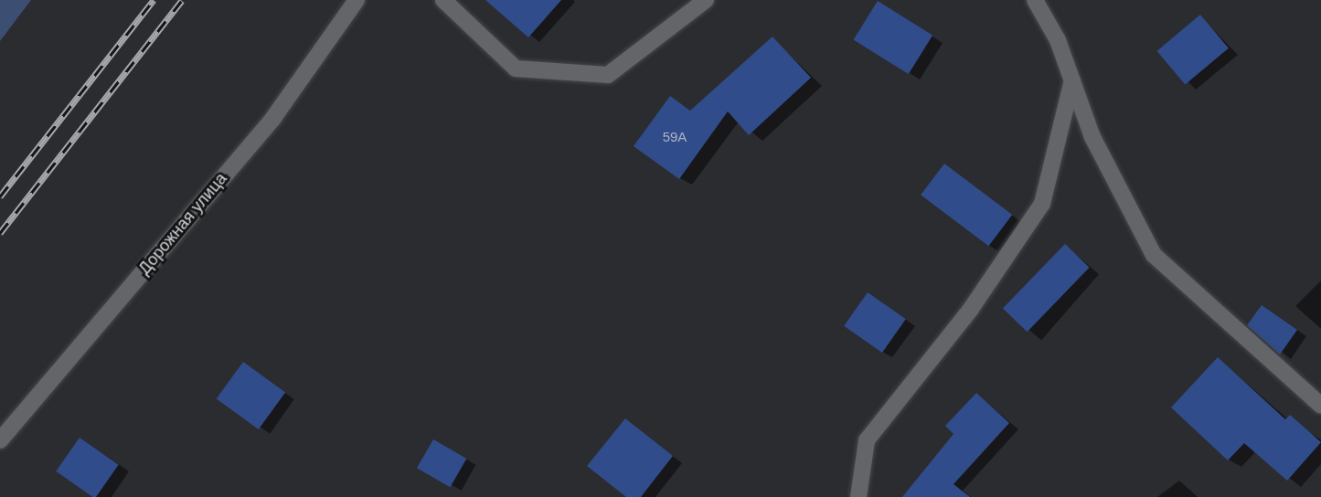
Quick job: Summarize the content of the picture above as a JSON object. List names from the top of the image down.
{
  "streets": {
    "street": ["Дорожная улица"]
  },
  "house_numbers": ["59А"]
}
